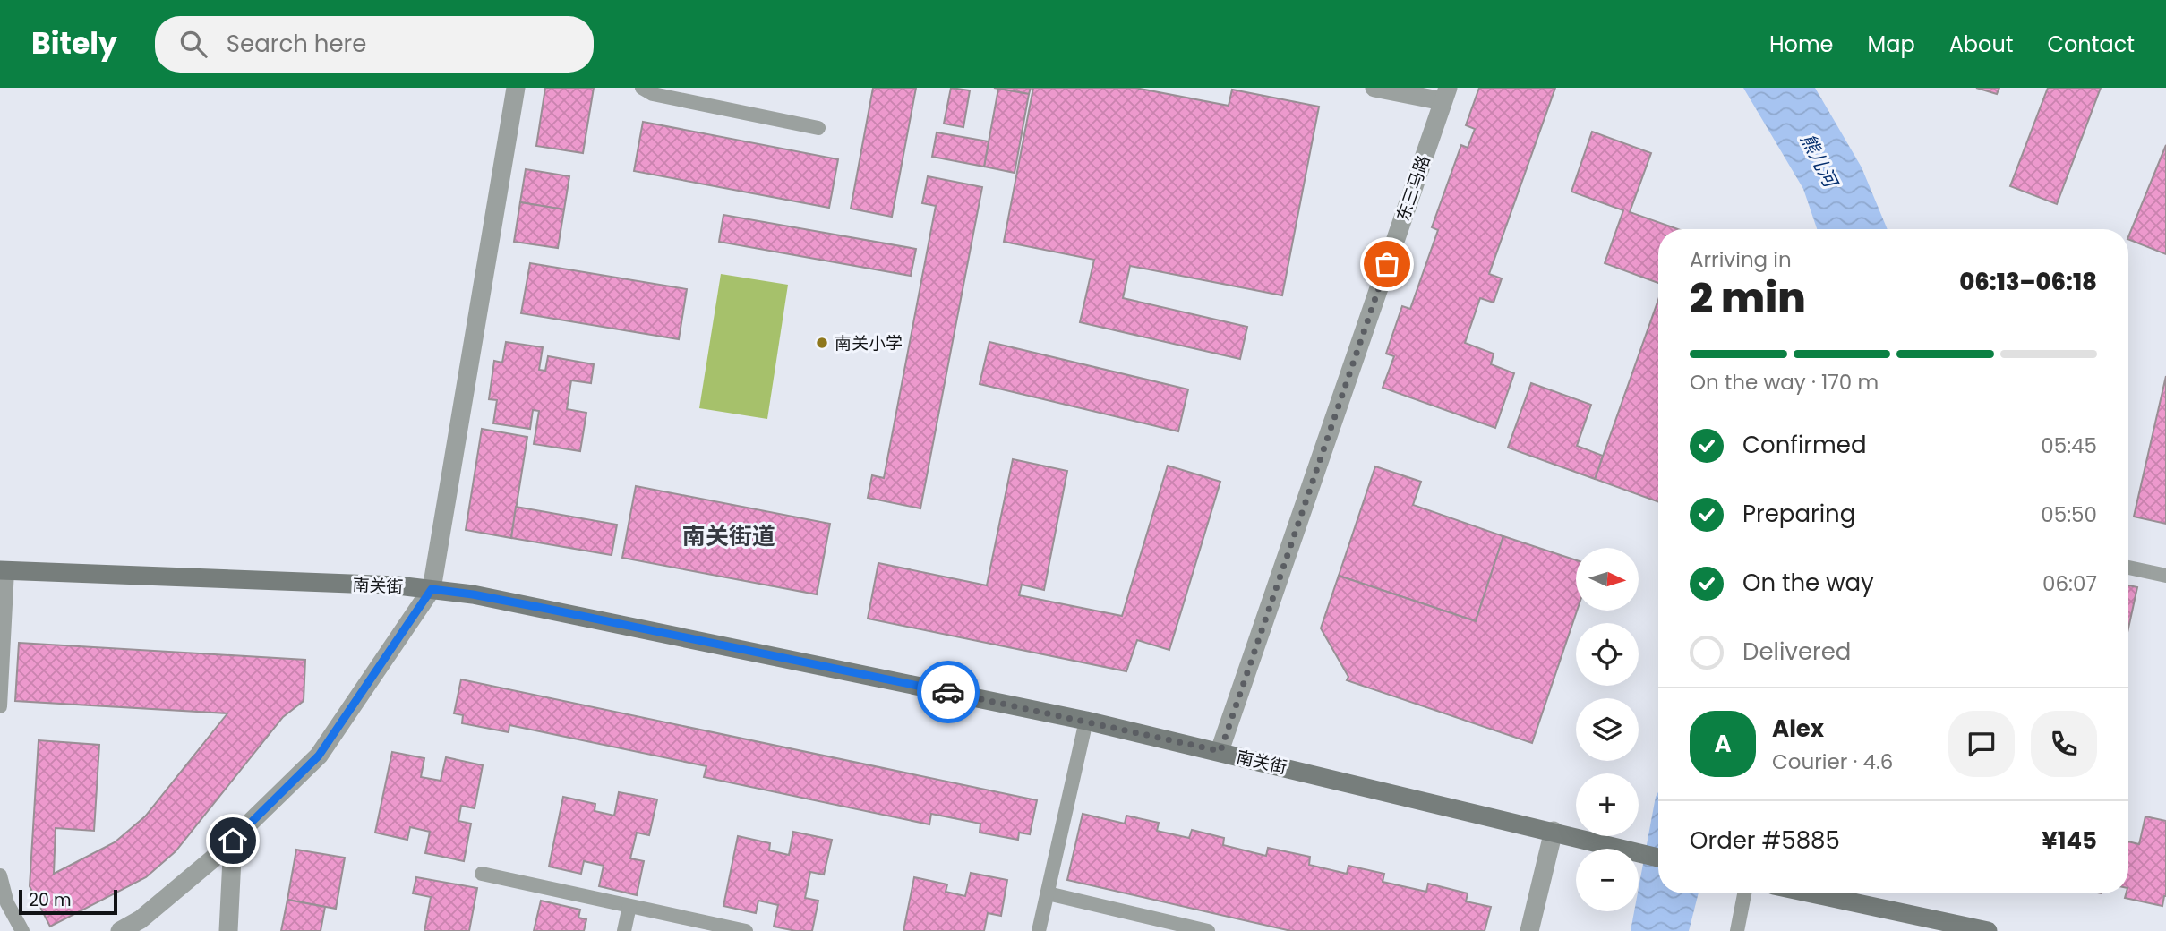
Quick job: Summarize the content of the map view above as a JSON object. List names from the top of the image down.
{
  "streets": {
    "street": ["东三马路", "南关街"]
  },
  "crossings": [
    ["东三马路", "南关街"]
  ],
  "districts": ["南关街道"],
  "water": ["熊儿河"],
  "places": ["南关小学"],
  "scale_bar": "20 m",
  "north": "right",
  "page": {
    "header": "Bitely",
    "search": "Search here",
    "nav": [
      "Home",
      "Map",
      "About",
      "Contact"
    ],
    "heading": ["2 min", "Arriving in", "06:13–06:18"],
    "panel": [
      "Alex",
      "Courier · 4.6",
      "Order #5885",
      "¥145"
    ],
    "bar": "On the way · 170 m",
    "list": [
      ["Confirmed", "05:45"],
      ["Preparing", "05:50"],
      ["On the way", "06:07"],
      "Delivered"
    ],
    "map_buttons": ["+", "−"],
    "round": "A",
    "scale": "20 m"
  }
}
